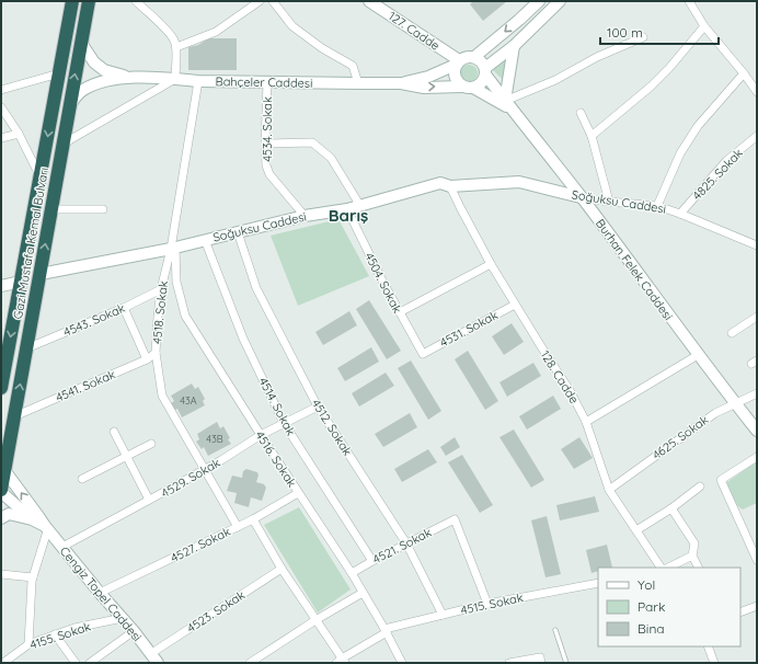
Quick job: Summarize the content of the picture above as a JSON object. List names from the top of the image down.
{
  "streets": {
    "highway": ["Gazi Mustafa Kemal Bulvarı"],
    "street": [
      "127. Cadde",
      "Bahçeler Caddesi",
      "4534. Sokak",
      "4825. Sokak",
      "Soğuksu Caddesi",
      "Burhan Felek Caddesi",
      "4504. Sokak",
      "4518. Sokak",
      "4543. Sokak",
      "4531. Sokak",
      "128. Cadde",
      "4541. Sokak",
      "4514. Sokak",
      "4512. Sokak",
      "4625. Sokak",
      "4516. Sokak",
      "4529. Sokak",
      "4527. Sokak",
      "4521. Sokak",
      "Cengiz Topel Caddesi",
      "4515. Sokak",
      "4523. Sokak",
      "4155. Sokak"
    ]
  },
  "crossings": [
    ["127. Cadde", "Burhan Felek Caddesi"],
    ["Bahçeler Caddesi", "4534. Sokak"],
    ["Bahçeler Caddesi", "4518. Sokak"],
    ["4534. Sokak", "Soğuksu Caddesi"],
    ["4825. Sokak", "Soğuksu Caddesi"],
    ["Soğuksu Caddesi", "Gazi Mustafa Kemal Bulvarı"],
    ["Soğuksu Caddesi", "Burhan Felek Caddesi"],
    ["Soğuksu Caddesi", "4504. Sokak"],
    ["Soğuksu Caddesi", "4518. Sokak"],
    ["Soğuksu Caddesi", "128. Cadde"],
    ["Soğuksu Caddesi", "4514. Sokak"],
    ["Soğuksu Caddesi", "4512. Sokak"],
    ["Soğuksu Caddesi", "4516. Sokak"],
    ["Gazi Mustafa Kemal Bulvarı", "4543. Sokak"],
    ["Gazi Mustafa Kemal Bulvarı", "4541. Sokak"],
    ["Gazi Mustafa Kemal Bulvarı", "Cengiz Topel Caddesi"],
    ["Burhan Felek Caddesi", "4625. Sokak"],
    ["4504. Sokak", "4531. Sokak"],
    ["4518. Sokak", "4543. Sokak"],
    ["4518. Sokak", "4541. Sokak"],
    ["4518. Sokak", "4516. Sokak"],
    ["4518. Sokak", "4529. Sokak"],
    ["4518. Sokak", "4527. Sokak"],
    ["4531. Sokak", "128. Cadde"],
    ["128. Cadde", "4625. Sokak"],
    ["4514. Sokak", "4529. Sokak"],
    ["4514. Sokak", "4521. Sokak"],
    ["4512. Sokak", "4529. Sokak"],
    ["4512. Sokak", "4521. Sokak"],
    ["4512. Sokak", "4515. Sokak"],
    ["4516. Sokak", "4529. Sokak"],
    ["4516. Sokak", "4527. Sokak"],
    ["4516. Sokak", "4521. Sokak"],
    ["4516. Sokak", "4515. Sokak"],
    ["4529. Sokak", "Cengiz Topel Caddesi"],
    ["4527. Sokak", "Cengiz Topel Caddesi"],
    ["4521. Sokak", "4515. Sokak"],
    ["Cengiz Topel Caddesi", "4523. Sokak"],
    ["Cengiz Topel Caddesi", "4155. Sokak"]
  ],
  "districts": ["Barış"],
  "house_numbers": ["43A", "43B"],
  "legend": ["Yol", "Park", "Bina"],
  "scale_bar": "100 m"
}
